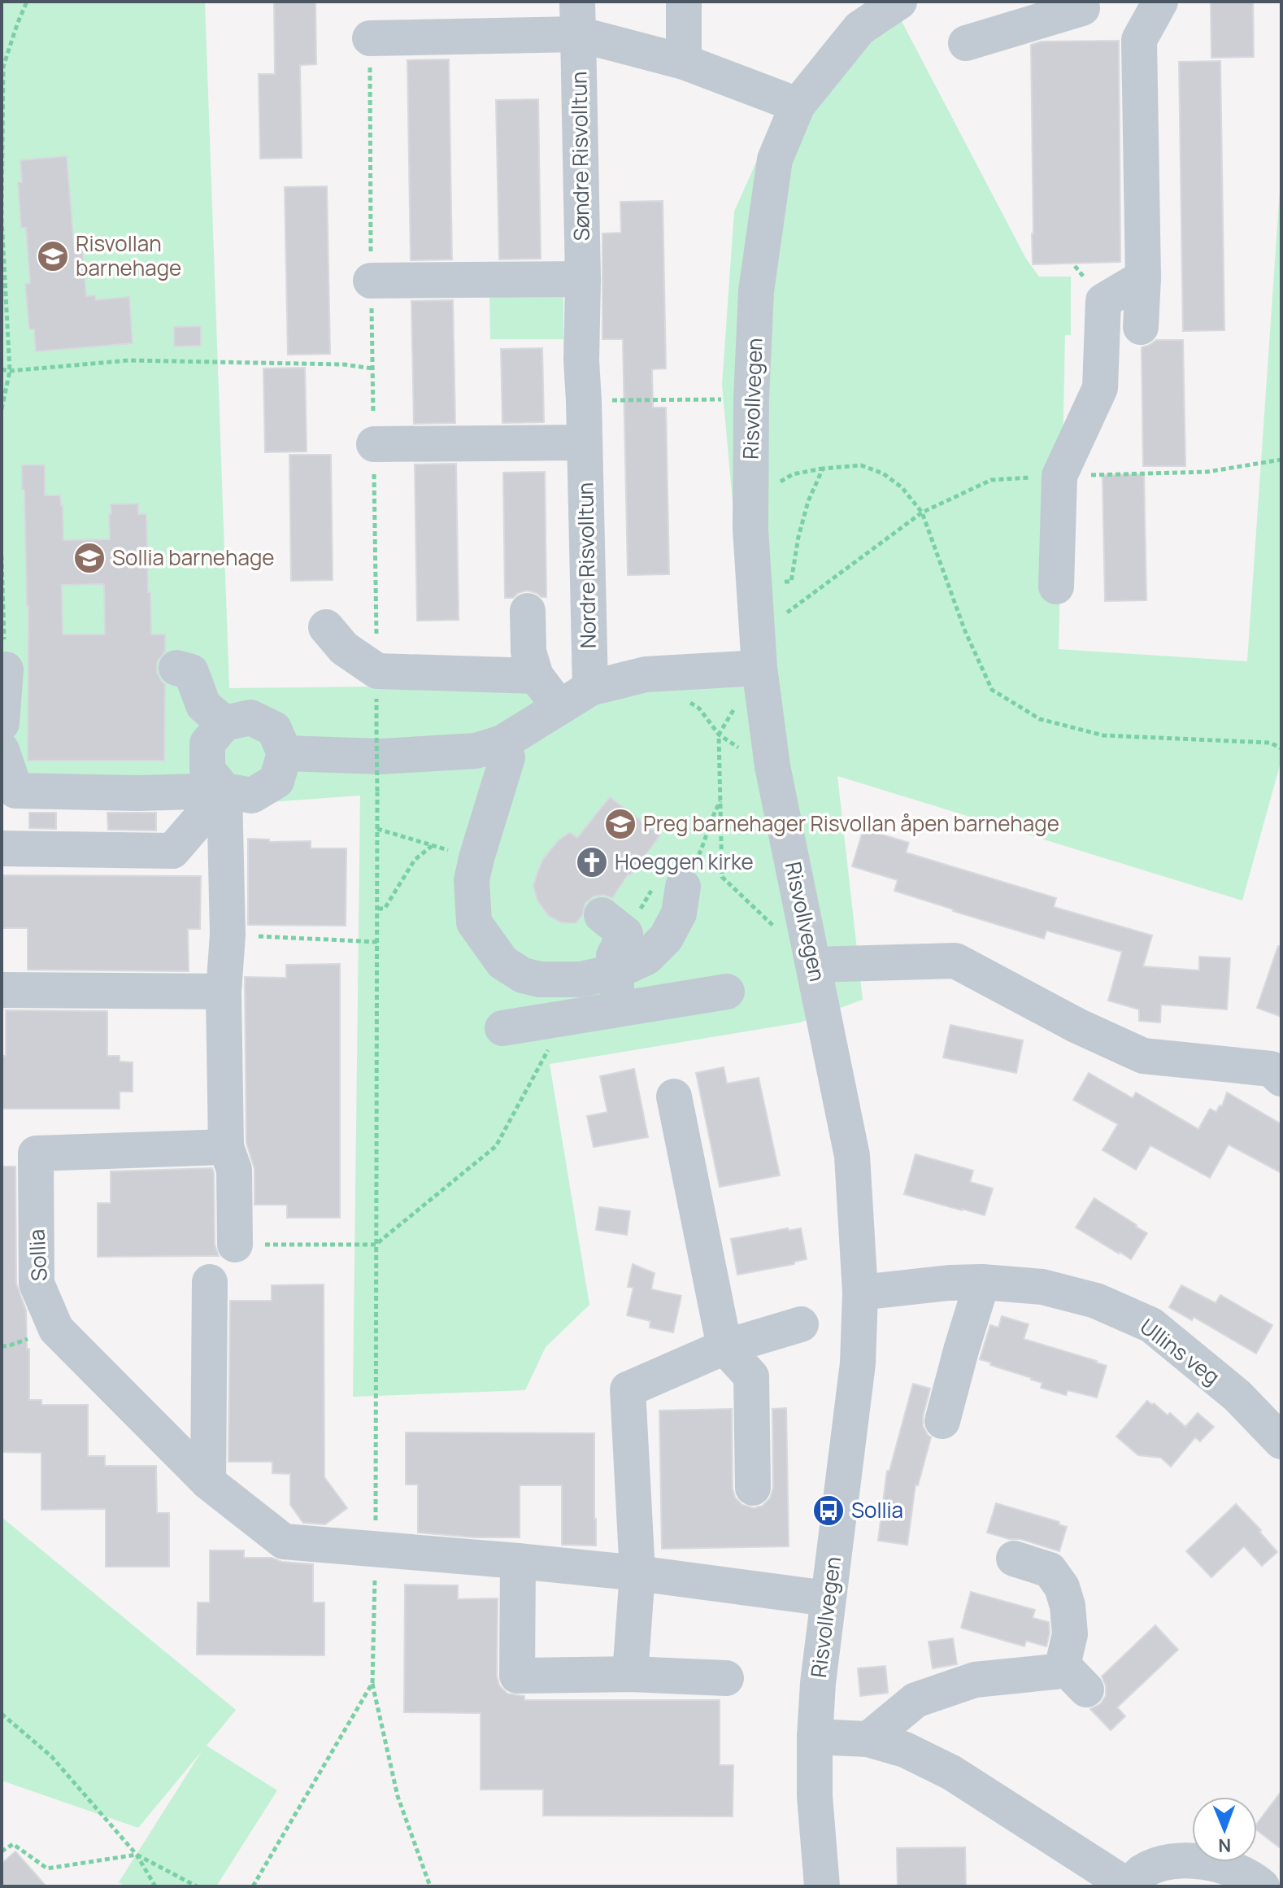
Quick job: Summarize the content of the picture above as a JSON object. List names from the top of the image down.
{
  "streets": {
    "street": [
      "Søndre Risvolltun",
      "Risvollvegen",
      "Nordre Risvolltun",
      "Sollia",
      "Ullins veg"
    ]
  },
  "crossings": [
    ["Søndre Risvolltun", "Nordre Risvolltun"],
    ["Risvollvegen", "Sollia"],
    ["Risvollvegen", "Ullins veg"]
  ],
  "places": {
    "school or university": ["Risvollan barnehage", "Sollia barnehage", "Preg barnehager Risvollan åpen barnehage"],
    "church": ["Hoeggen kirke"],
    "bus stop": ["Sollia"]
  },
  "north": "bottom"
}
